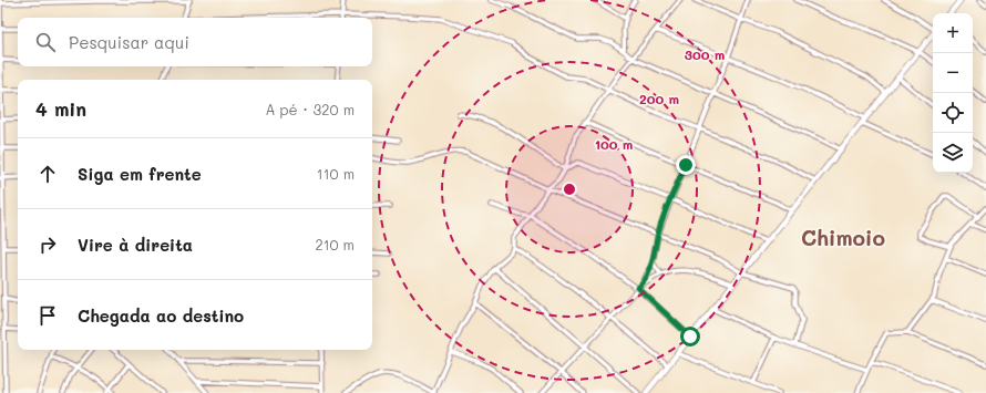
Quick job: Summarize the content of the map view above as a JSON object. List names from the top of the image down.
{
  "districts": ["Chimoio"],
  "page": {
    "map_buttons": ["+", "−"],
    "search": "Pesquisar aqui",
    "heading": ["4 min", "A pé · 320 m"],
    "list": [
      ["Siga em frente", "110 m"],
      ["Vire à direita", "210 m"],
      "Chegada ao destino"
    ]
  },
  "rings": ["300 m", "200 m", "100 m"]
}
